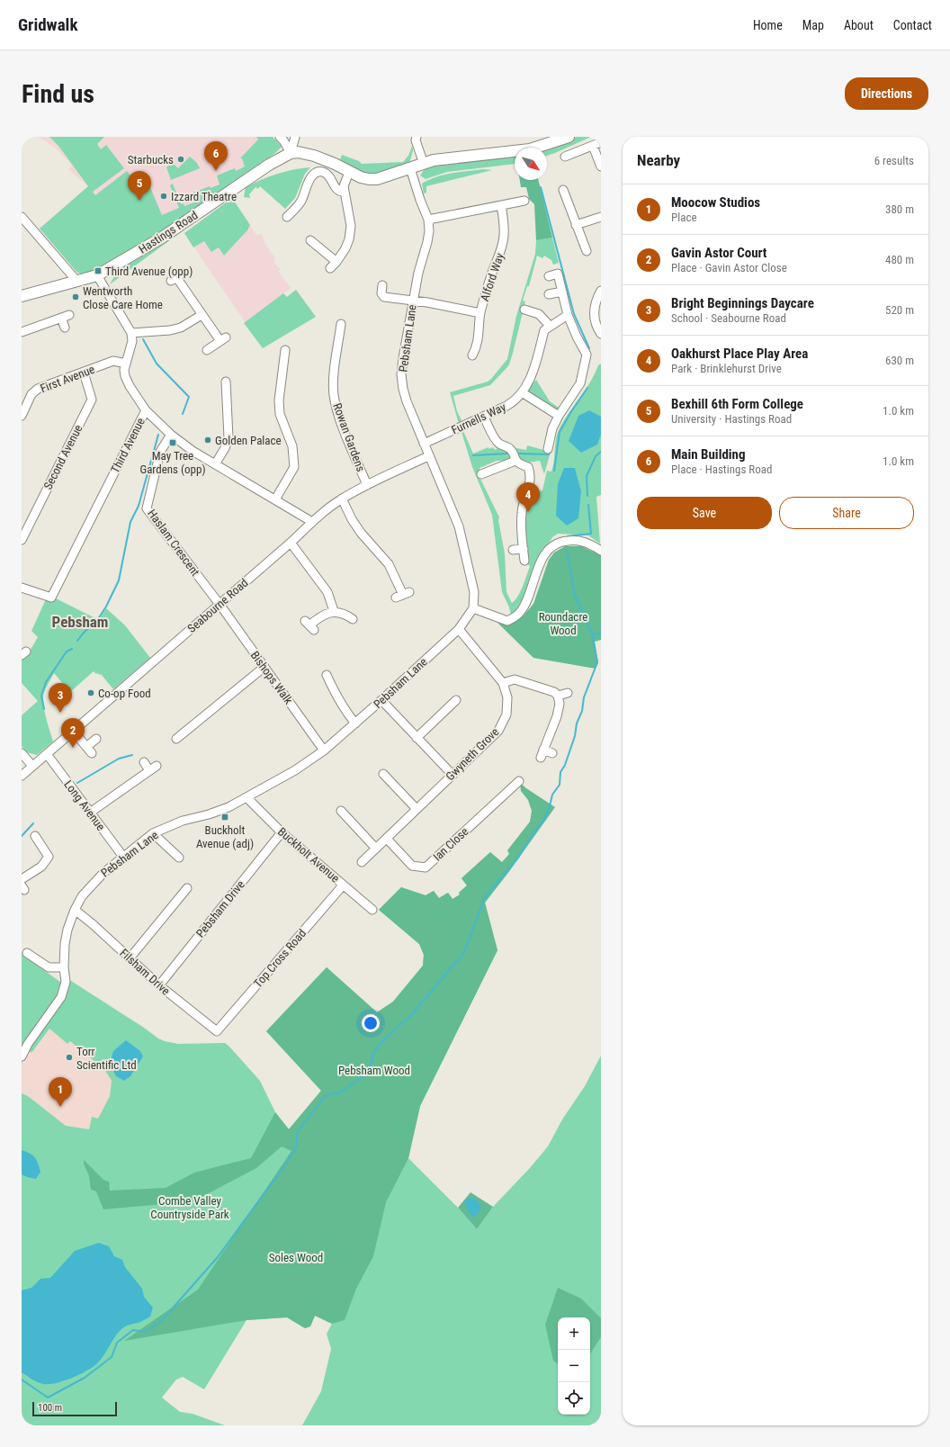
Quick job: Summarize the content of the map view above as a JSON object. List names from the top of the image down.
{
  "streets": {
    "main road": ["Hastings Road"],
    "street": [
      "Alford Way",
      "Pebsham Lane",
      "First Avenue",
      "Furnells Way",
      "Rowan Gardens",
      "Third Avenue",
      "Second Avenue",
      "Haslam Crescent",
      "Seabourne Road",
      "Bishops Walk",
      "Gwyneth Grove",
      "Long Avenue",
      "Ian Close",
      "Buckholt Avenue",
      "Pebsham Drive",
      "Top Cross Road",
      "Filsham Drive"
    ]
  },
  "crossings": [
    ["Pebsham Lane", "Furnells Way"],
    ["Pebsham Lane", "Seabourne Road"],
    ["Pebsham Lane", "Bishops Walk"],
    ["Pebsham Lane", "Gwyneth Grove"],
    ["Pebsham Lane", "Long Avenue"],
    ["Pebsham Lane", "Buckholt Avenue"],
    ["Pebsham Lane", "Filsham Drive"],
    ["First Avenue", "Third Avenue"],
    ["First Avenue", "Second Avenue"],
    ["Rowan Gardens", "Seabourne Road"],
    ["Haslam Crescent", "Seabourne Road"],
    ["Haslam Crescent", "Bishops Walk"],
    ["Seabourne Road", "Bishops Walk"],
    ["Seabourne Road", "Long Avenue"],
    ["Gwyneth Grove", "Ian Close"],
    ["Buckholt Avenue", "Pebsham Drive"],
    ["Buckholt Avenue", "Top Cross Road"],
    ["Pebsham Drive", "Filsham Drive"],
    ["Top Cross Road", "Filsham Drive"]
  ],
  "districts": ["Pebsham"],
  "parks": [
    "Roundacre Wood",
    "Pebsham Wood",
    "Combe Valley Countryside Park",
    "Soles Wood"
  ],
  "places": {
    "other": [
      "Starbucks",
      "Izzard Theatre",
      "Wentworth Close Care Home",
      "Golden Palace",
      "Co-op Food",
      "Torr Scientific Ltd"
    ],
    "transit": ["Third Avenue (opp)", "May Tree Gardens (opp)", "Buckholt Avenue (adj)"]
  },
  "scale_bar": "100 m",
  "north": "bottom right",
  "page": {
    "header": "Gridwalk",
    "nav": [
      "Home",
      "Map",
      "About",
      "Contact"
    ],
    "buttons": [
      "Directions",
      ["Save", "Share"]
    ],
    "title": "Find us",
    "heading": ["Nearby", "6 results"],
    "pins": [
      "6",
      "5",
      "4",
      "3",
      "2",
      "1"
    ],
    "list": [
      {
        "mark": "1",
        "name": "Moocow Studios",
        "note": "Place",
        "value": "380 m"
      },
      {
        "mark": "2",
        "name": "Gavin Astor Court",
        "note": "Place · Gavin Astor Close",
        "value": "480 m"
      },
      {
        "mark": "3",
        "name": "Bright Beginnings Daycare",
        "note": "School · Seabourne Road",
        "value": "520 m"
      },
      {
        "mark": "4",
        "name": "Oakhurst Place Play Area",
        "note": "Park · Brinklehurst Drive",
        "value": "630 m"
      },
      {
        "mark": "5",
        "name": "Bexhill 6th Form College",
        "note": "University · Hastings Road",
        "value": "1.0 km"
      },
      {
        "mark": "6",
        "name": "Main Building",
        "note": "Place · Hastings Road",
        "value": "1.0 km"
      }
    ],
    "map_buttons": ["+", "−"],
    "scale": "100 m"
  }
}
